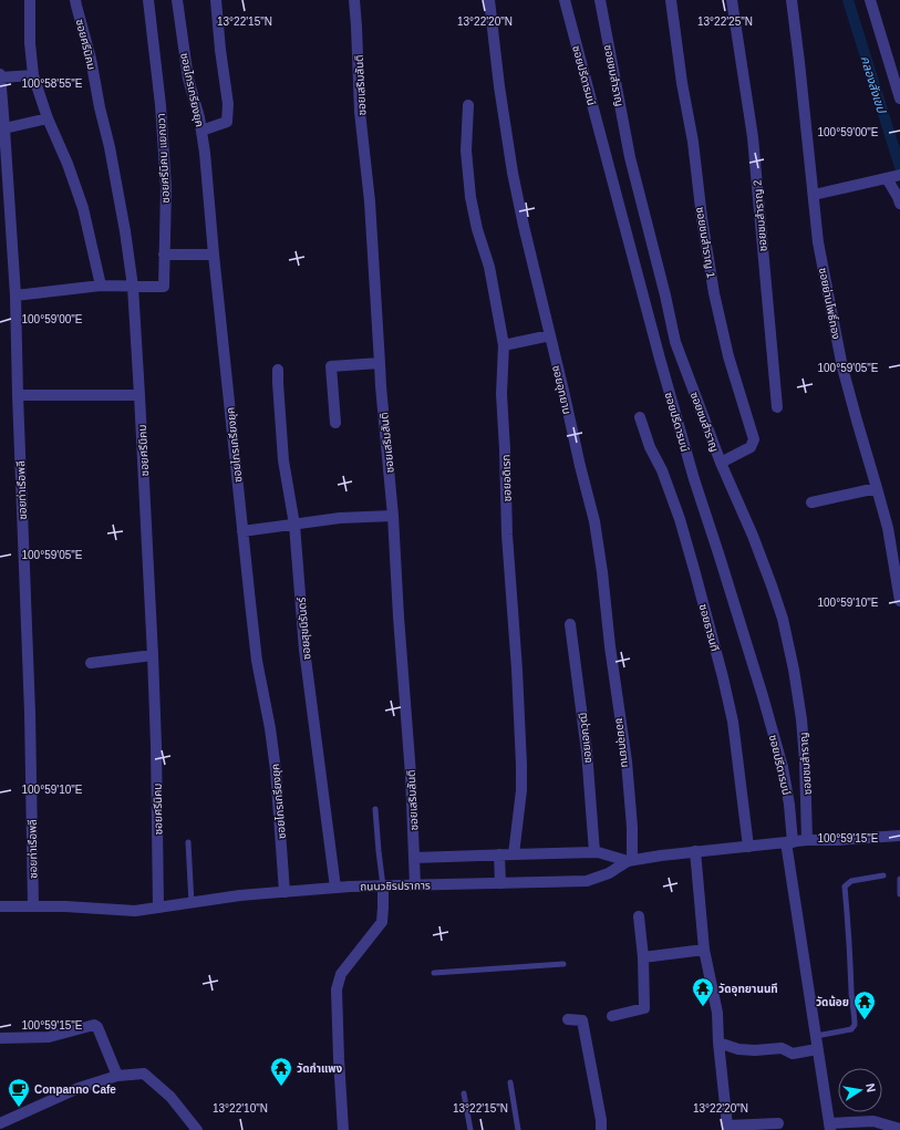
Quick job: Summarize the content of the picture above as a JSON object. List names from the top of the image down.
{
  "streets": {
    "street": [
      "ซอยศรีนิคม",
      "ซอยปรีดารมน์",
      "ซอยชมสำราญ",
      "ซอยเสริมสันติ",
      "ซอยไกรเกรียงยุค",
      "ซอยศรีนิคม แยกขวา",
      "ซอยชมสำราญ 2",
      "ซอยชมสำราญ 1",
      "ซอยย่านโพธิ์ทอง",
      "ซอยอุทยาน",
      "ซอยอดิเรก",
      "ซอยท่าเรือพลี",
      "ซอยธารนที",
      "ซอยสุขนิรันดร์",
      "ซอยเอกวุฒิ",
      "ถนนวชิรปราการ"
    ]
  },
  "crossings": [
    ["ซอยศรีนิคม", "ซอยศรีนิคม แยกขวา"],
    ["ซอยศรีนิคม", "ถนนวชิรปราการ"],
    ["ซอยปรีดารมน์", "ถนนวชิรปราการ"],
    ["ซอยชมสำราญ", "ซอยชมสำราญ 1"],
    ["ซอยชมสำราญ", "ถนนวชิรปราการ"],
    ["ซอยเสริมสันติ", "ถนนวชิรปราการ"],
    ["ซอยไกรเกรียงยุค", "ถนนวชิรปราการ"],
    ["ซอยอุทยาน", "ถนนวชิรปราการ"],
    ["ซอยท่าเรือพลี", "ถนนวชิรปราการ"],
    ["ซอยธารนที", "ถนนวชิรปราการ"],
    ["ซอยสุขนิรันดร์", "ถนนวชิรปราการ"]
  ],
  "water": ["คลองสังเขป"],
  "places": {
    "temple": ["วัดอุทยานนที", "วัดน้อย", "วัดกำแพง"],
    "cafe": ["Conpanno Cafe"]
  },
  "north": "right",
  "coordinates": [
    "13°22'15\"N",
    "13°22'20\"N",
    "13°22'25\"N",
    "100°58'55\"E",
    "100°59'00\"E",
    "100°59'05\"E",
    "100°59'10\"E",
    "100°59'15\"E",
    "13°22'10\"N"
  ]
}
